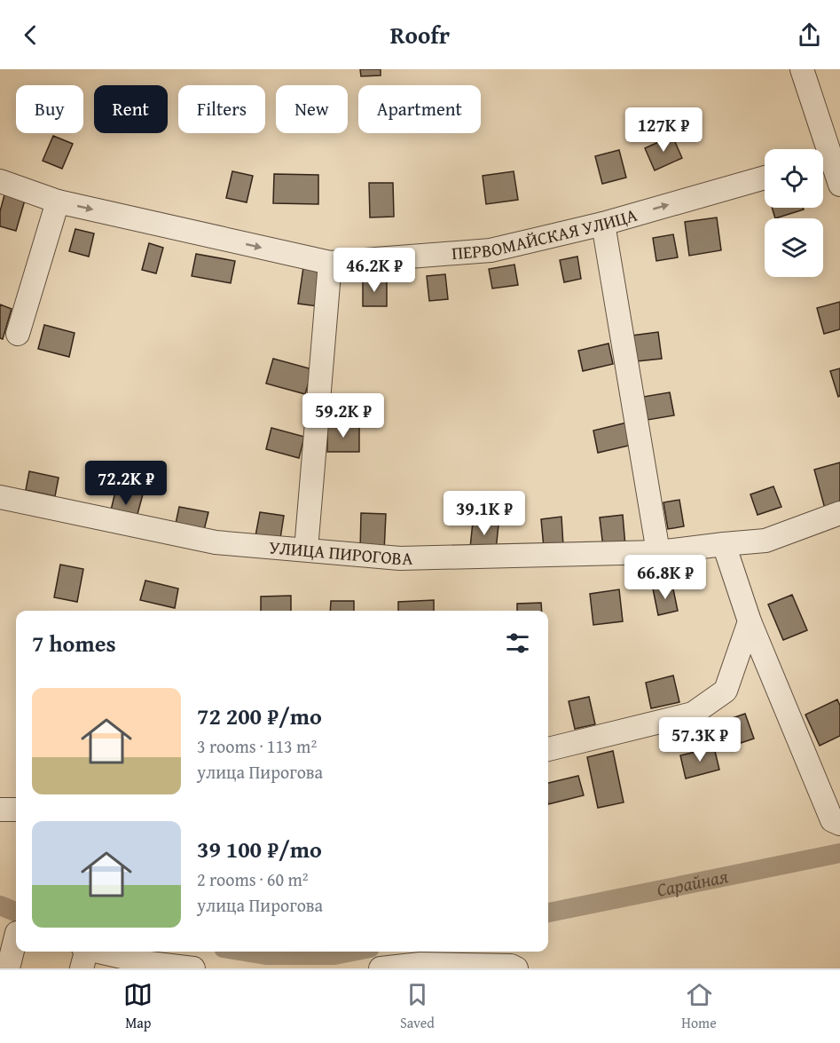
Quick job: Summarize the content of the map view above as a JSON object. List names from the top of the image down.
{
  "streets": {
    "street": ["ПЕРВОМАЙСКАЯ УЛИЦА", "УЛИЦА ПИРОГОВА"]
  },
  "one_way": ["ПЕРВОМАЙСКАЯ УЛИЦА"],
  "water": ["Сарайная"],
  "page": {
    "header": "Roofr",
    "chip": [
      "Buy",
      "Rent",
      "Filters",
      "New",
      "Apartment"
    ],
    "price": [
      "127K ₽",
      "46.2K ₽",
      "59.2K ₽",
      "72.2K ₽",
      "39.1K ₽",
      "66.8K ₽",
      "57.3K ₽"
    ],
    "heading": "7 homes",
    "list": [
      {
        "name": "72 200 ₽/mo",
        "note": "3 rooms · 113 m² · улица Пирогова"
      },
      {
        "name": "39 100 ₽/mo",
        "note": "2 rooms · 60 m² · улица Пирогова"
      }
    ],
    "tabs": ["Map", "Saved", "Home"]
  }
}
